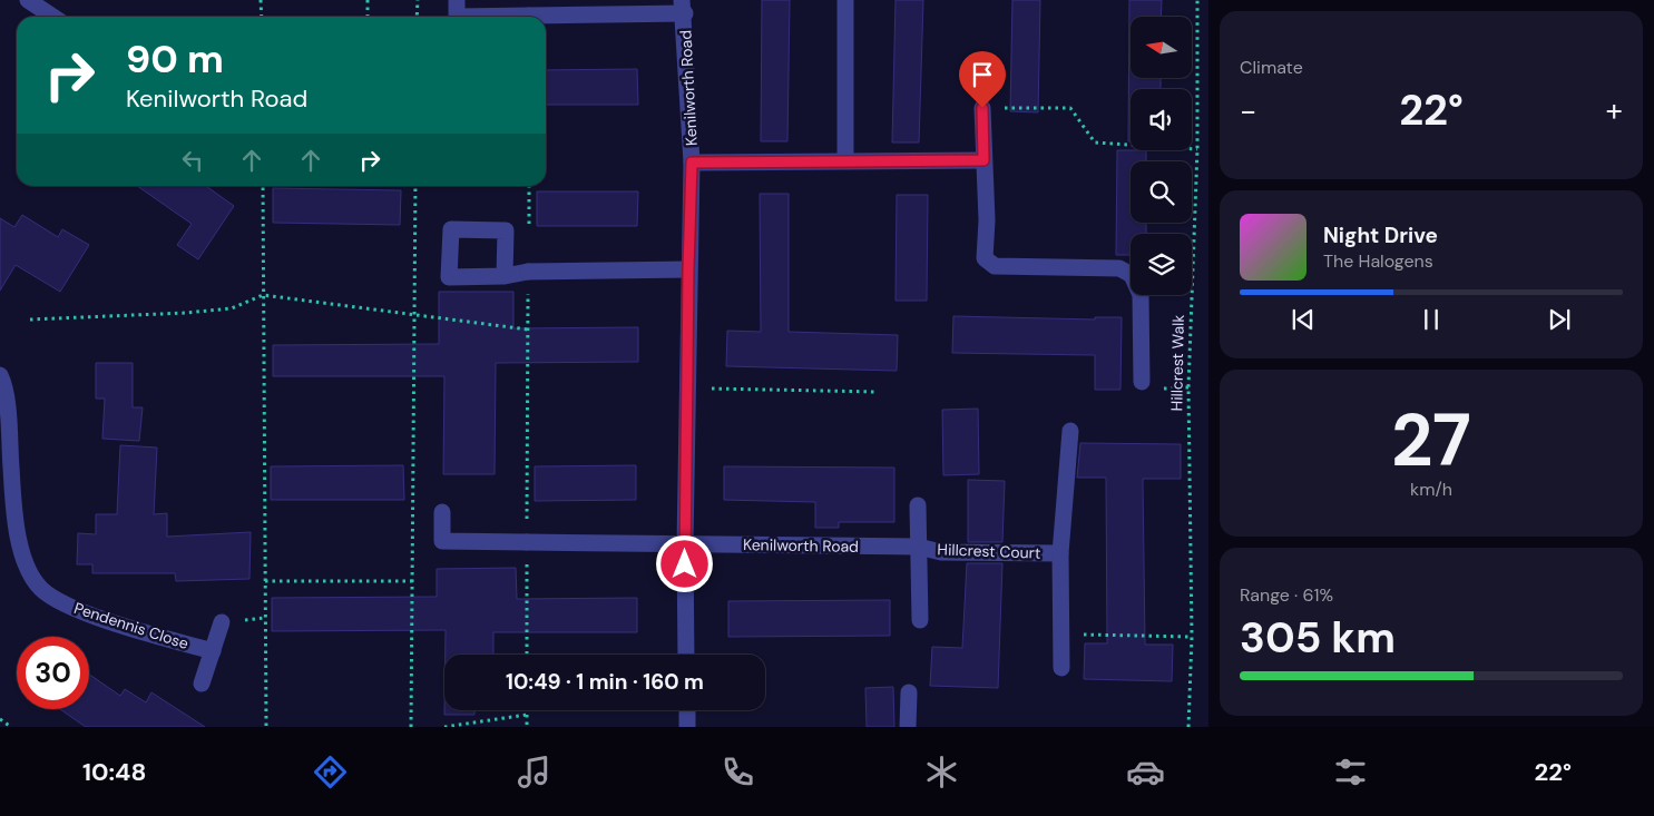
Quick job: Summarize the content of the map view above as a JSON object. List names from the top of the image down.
{
  "streets": {
    "street": ["Kenilworth Road", "Hillcrest Court", "Pendennis Close"],
    "path": ["Hillcrest Walk"]
  },
  "crossings": [
    ["Kenilworth Road", "Hillcrest Court"]
  ],
  "north": "left",
  "page": {
    "tile": [
      "Climate",
      ["27", "km/h"],
      ["Range · 61%", "305 km"]
    ],
    "turn": ["90 m", "Kenilworth Road"],
    "heat": ["−", "22°", "+"],
    "song": ["Night Drive", "The Halogens"],
    "limit": "30",
    "trip": "10:49 · 1 min · 160 m",
    "tabs": ["10:48", "22°"]
  }
}
